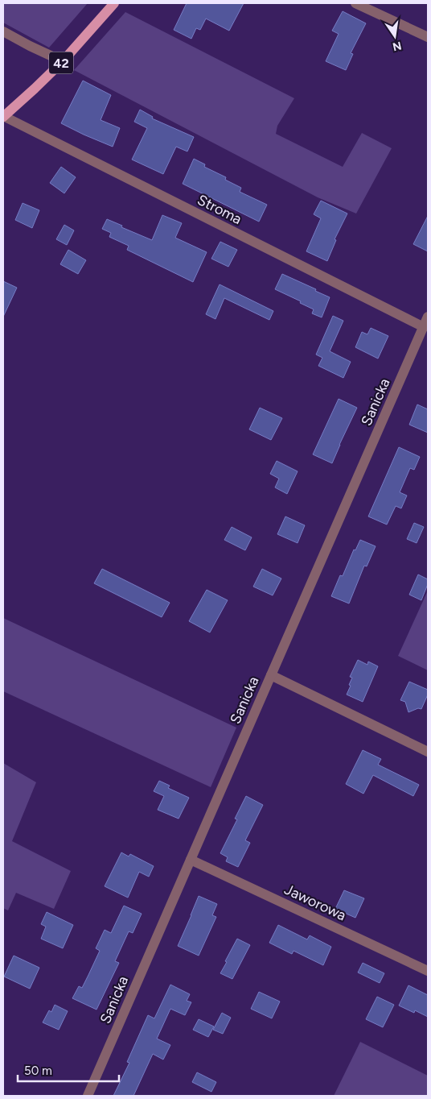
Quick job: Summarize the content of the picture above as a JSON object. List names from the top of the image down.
{
  "streets": {
    "main road": ["42"],
    "street": ["Stroma", "Sanicka", "Jaworowa"]
  },
  "crossings": [
    ["42", "Stroma"],
    ["Stroma", "Sanicka"],
    ["Sanicka", "Jaworowa"]
  ],
  "scale_bar": "50 m",
  "north": "bottom"
}
